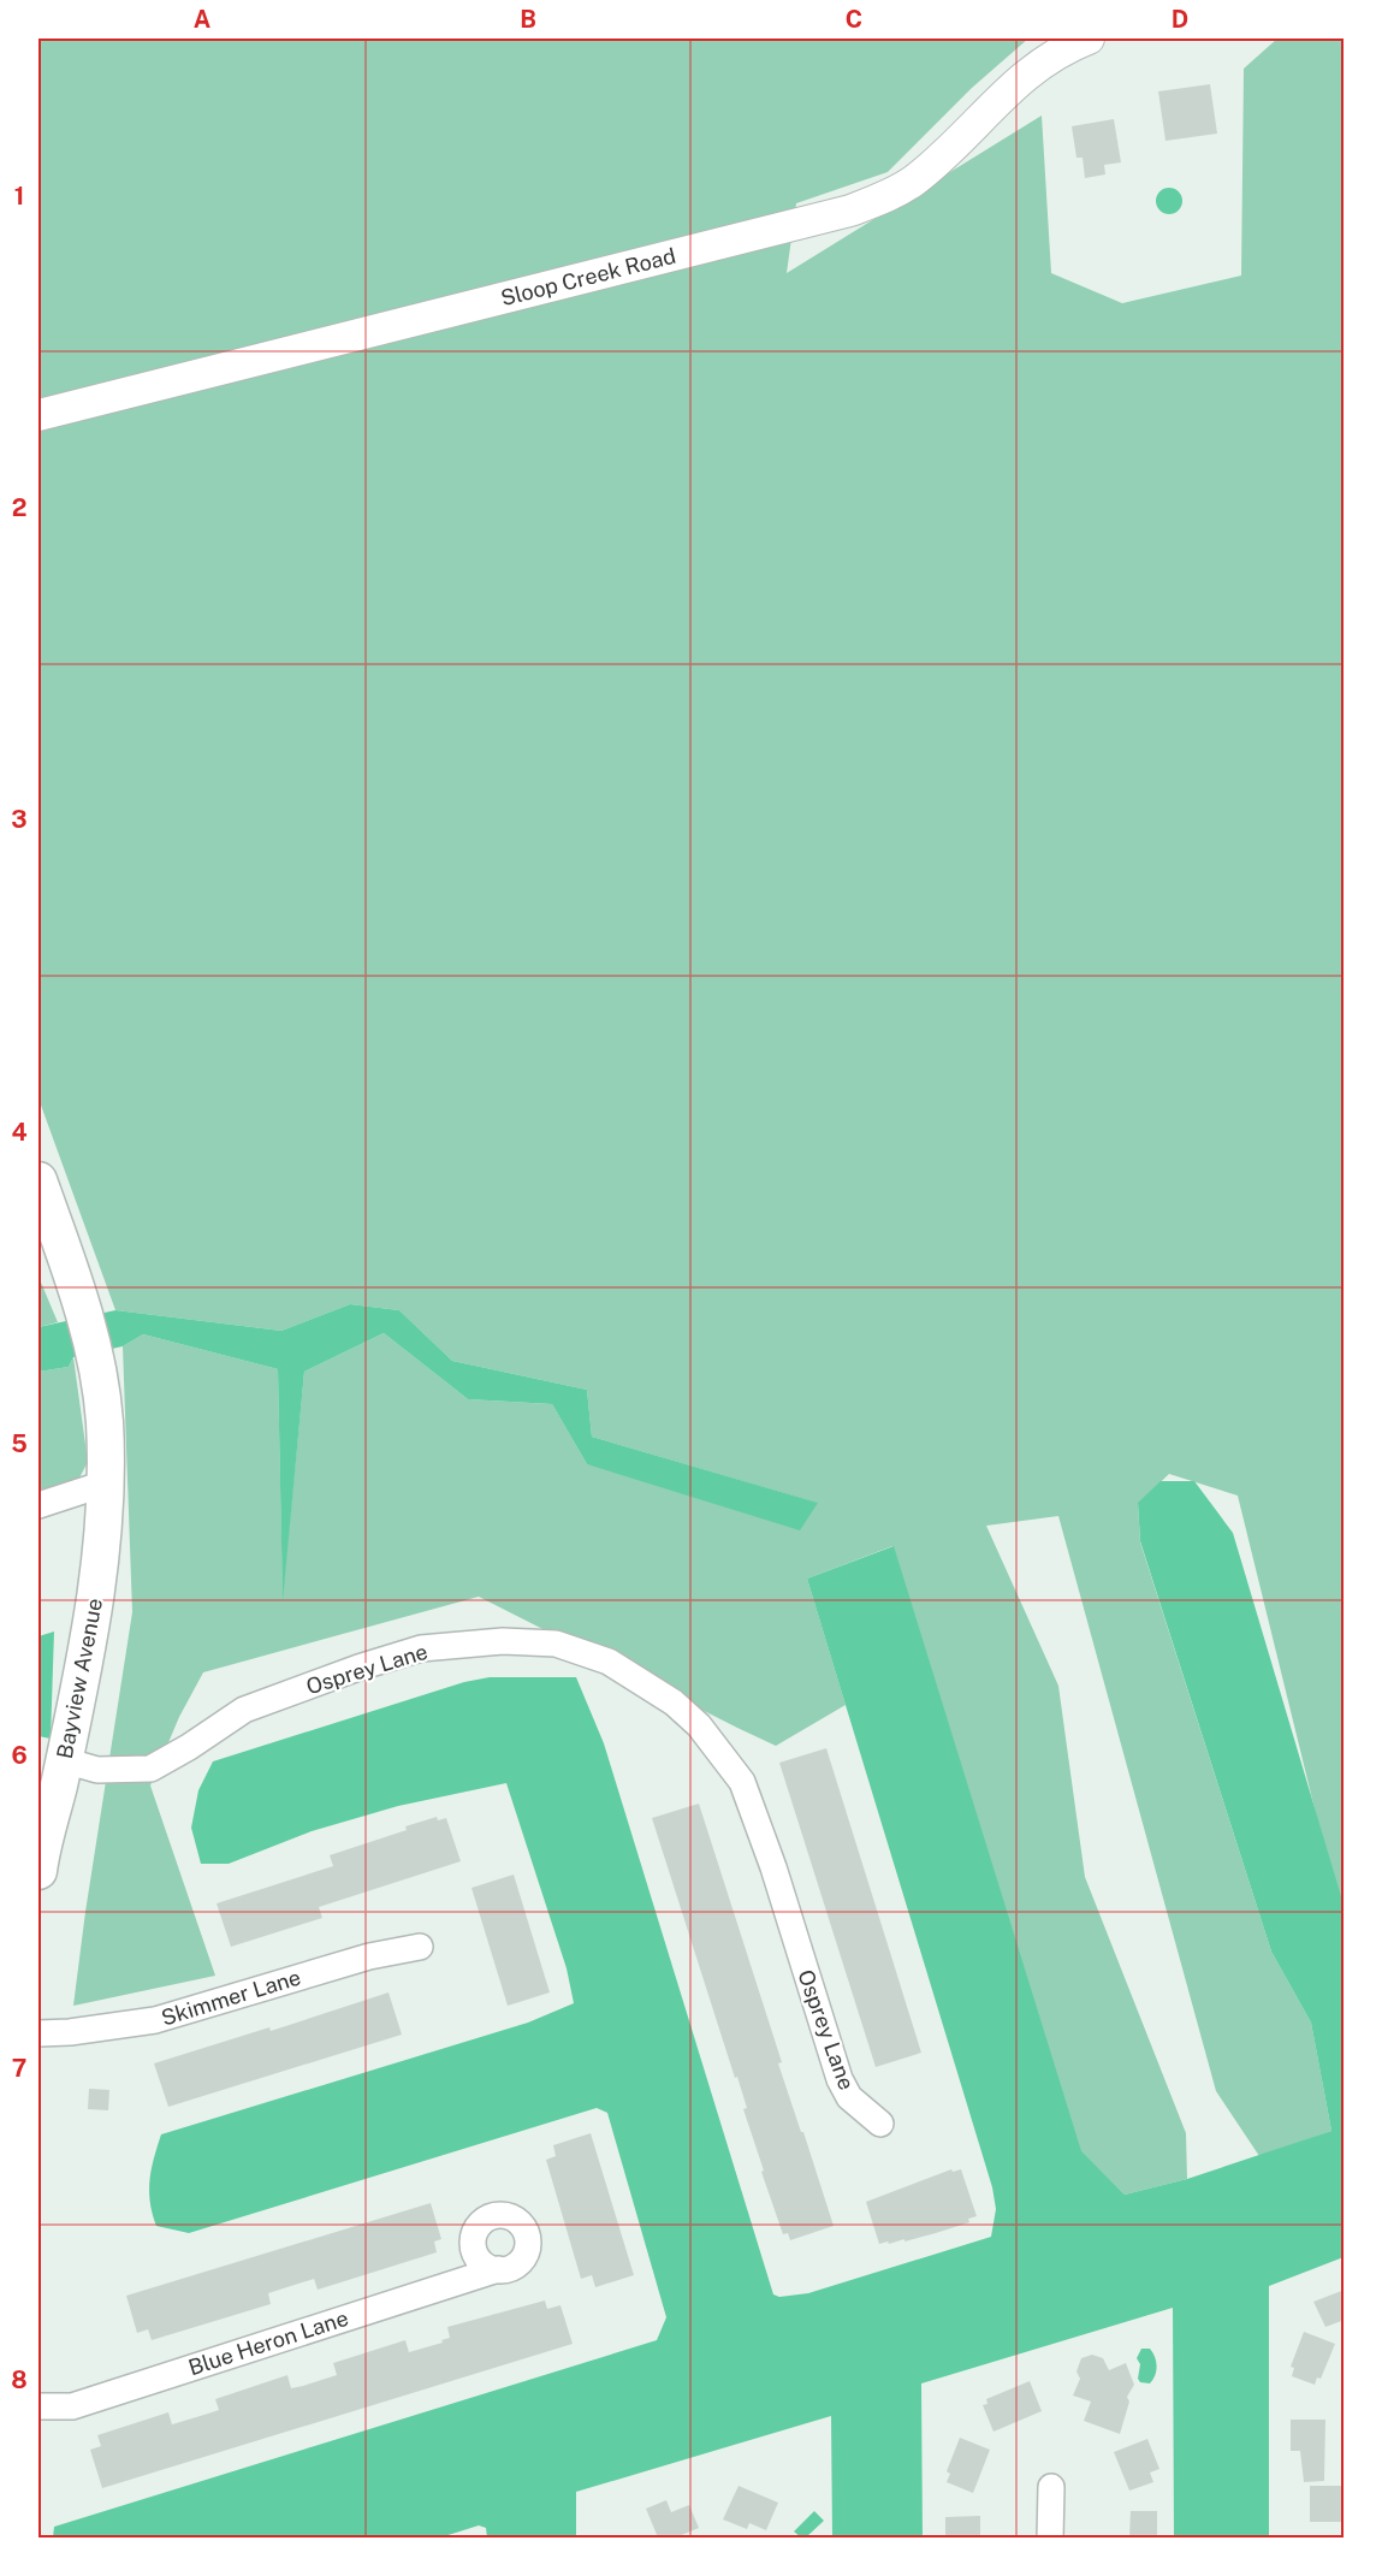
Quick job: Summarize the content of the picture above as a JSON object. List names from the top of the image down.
{
  "streets": {
    "main road": ["Bayview Avenue"],
    "street": [
      "Sloop Creek Road",
      "Osprey Lane",
      "Skimmer Lane",
      "Blue Heron Lane"
    ]
  },
  "crossings": [
    ["Osprey Lane", "Bayview Avenue"]
  ],
  "grid": {
    "columns": [
      "A",
      "B",
      "C",
      "D"
    ],
    "rows": [
      "1",
      "2",
      "3",
      "4",
      "5",
      "6",
      "7",
      "8"
    ]
  }
}
